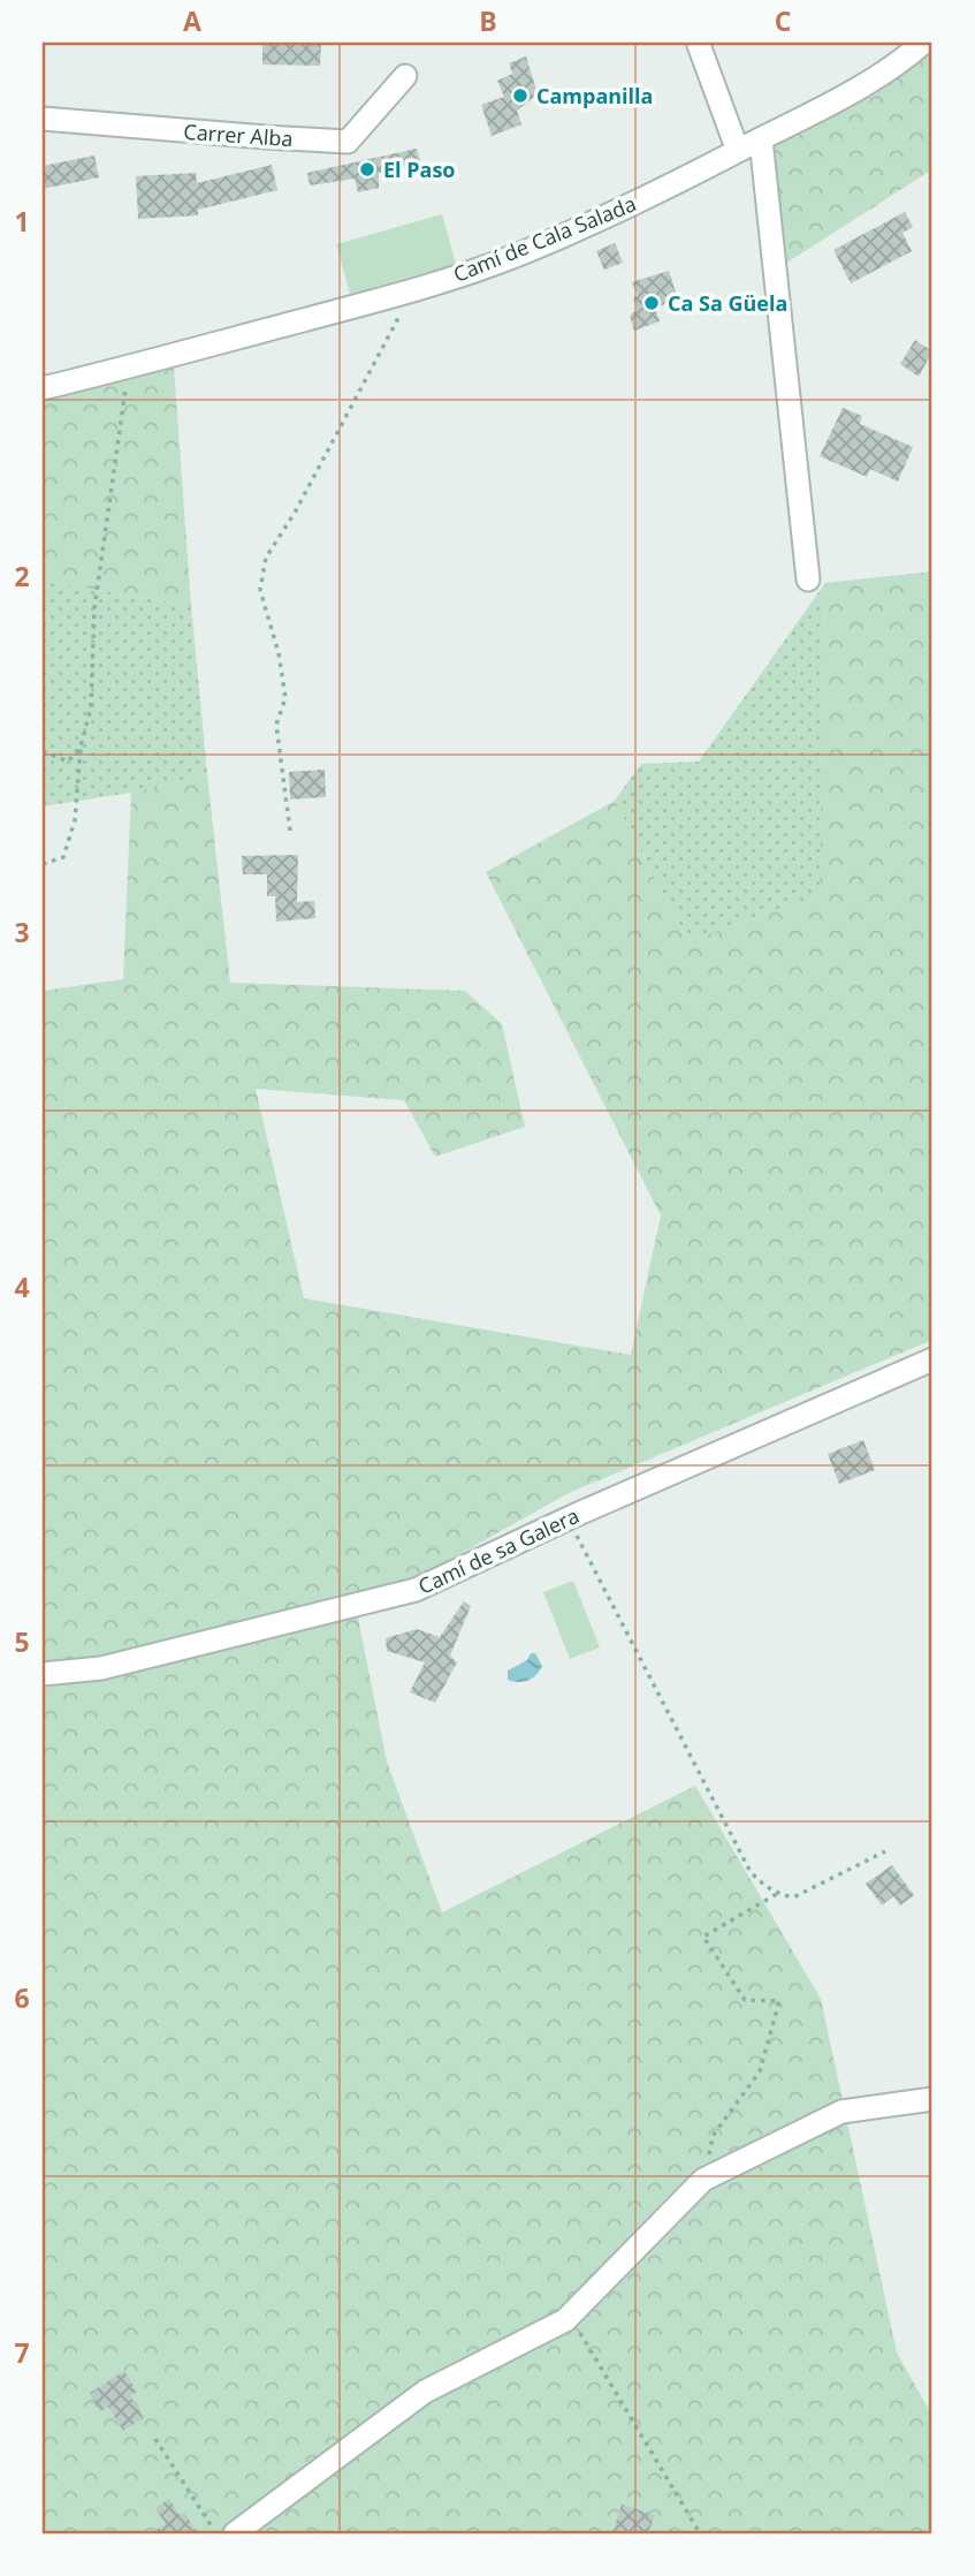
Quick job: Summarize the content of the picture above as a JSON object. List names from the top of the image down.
{
  "streets": {
    "street": ["Carrer Alba", "Camí de Cala Salada", "Camí de sa Galera"]
  },
  "places": ["Campanilla", "El Paso", "Ca Sa Güela"],
  "grid": {
    "columns": ["A", "B", "C"],
    "rows": [
      "1",
      "2",
      "3",
      "4",
      "5",
      "6",
      "7"
    ]
  }
}
